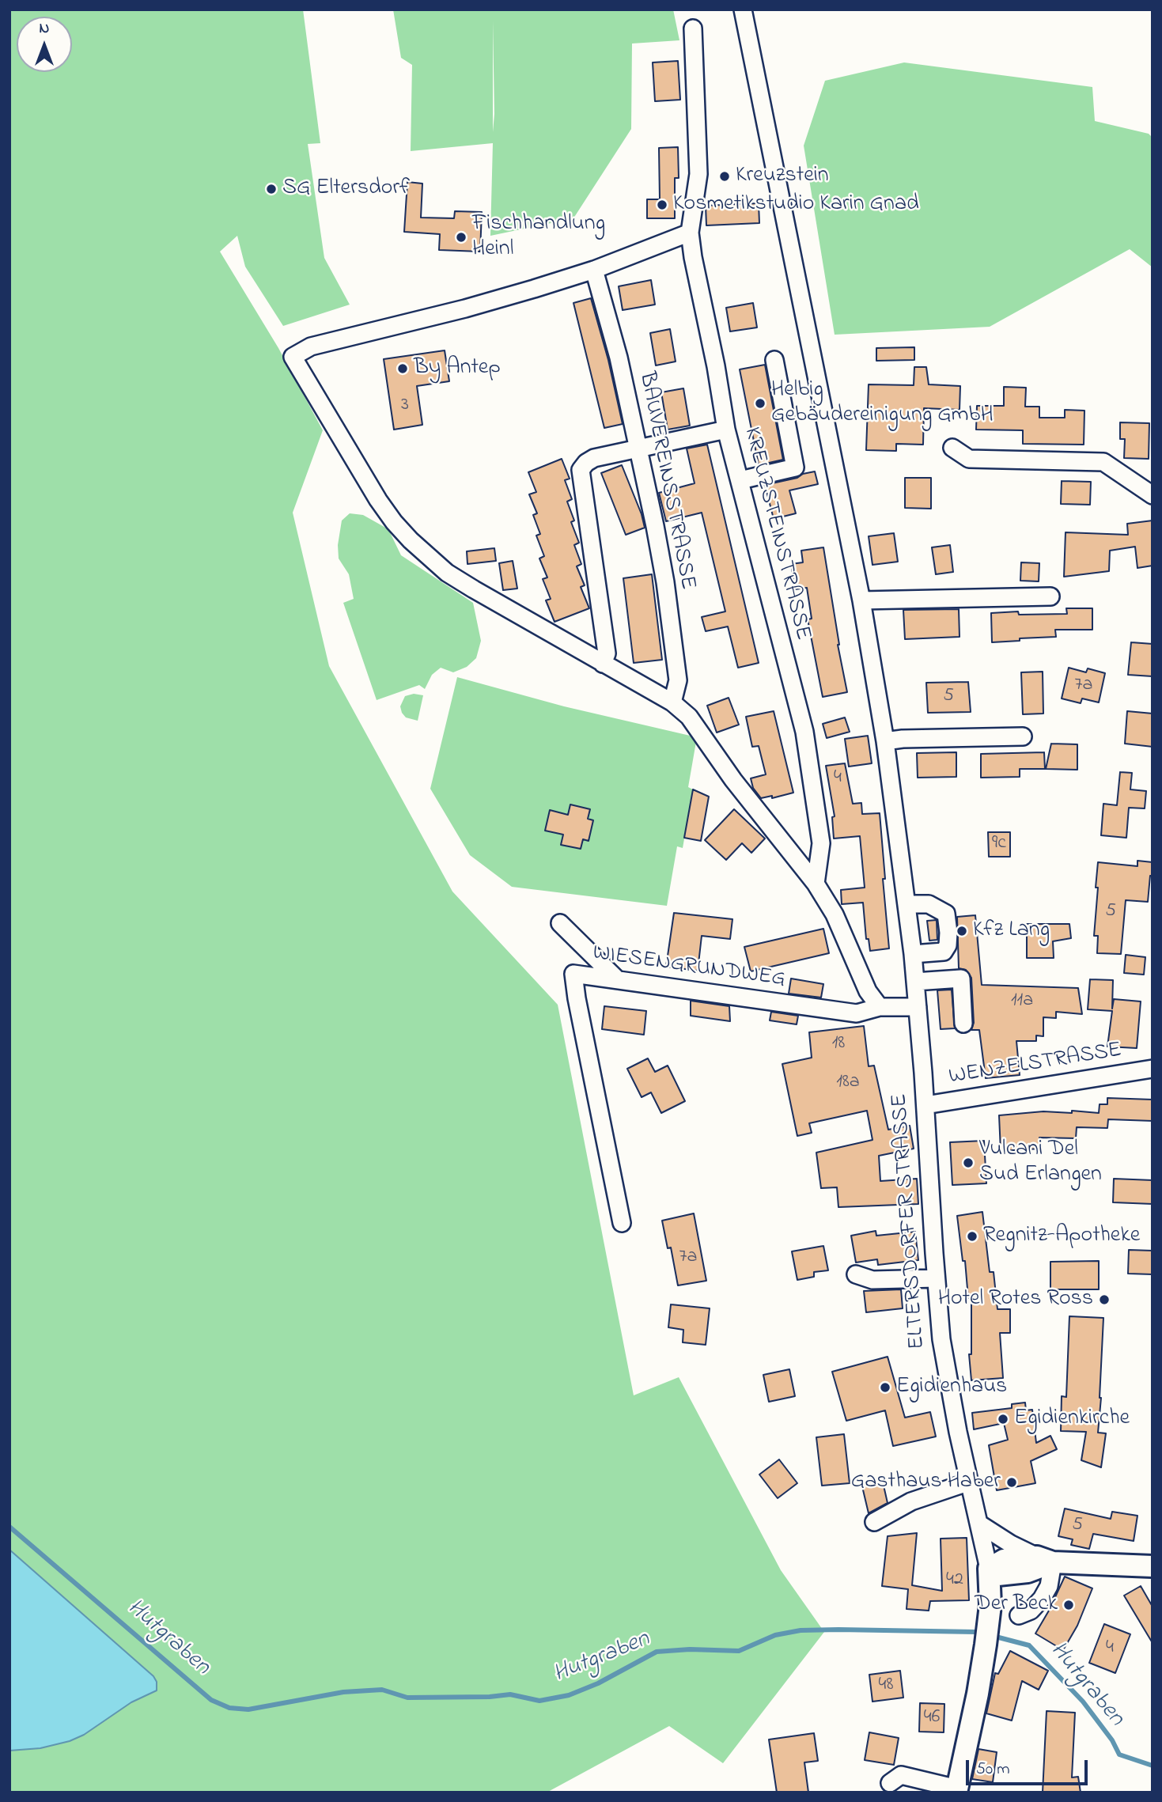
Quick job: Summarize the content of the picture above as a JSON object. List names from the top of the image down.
{
  "streets": {
    "main road": ["ELTERSDORFER STRASSE"],
    "street": [
      "BAUVEREINSSTRASSE",
      "KREUZSTEINSTRASSE",
      "WIESENGRUNDWEG",
      "WENZELSTRASSE"
    ]
  },
  "crossings": [
    ["WIESENGRUNDWEG", "ELTERSDORFER STRASSE"],
    ["WENZELSTRASSE", "ELTERSDORFER STRASSE"]
  ],
  "water": ["Hutgraben"],
  "places": [
    "Kreuzstein",
    "SG Eltersdorf",
    "Kosmetikstudio Karin Gnad",
    "Fischhandlung Heinl",
    "By Antep",
    "Helbig Gebäudereinigung GmbH",
    "Kfz Lang",
    "Vulcani Del Sud Erlangen",
    "Regnitz-Apotheke",
    "Hotel Rotes Ross",
    "Egidienhaus",
    "Egidienkirche",
    "Gasthaus Haber",
    "Der Beck"
  ],
  "house_numbers": [
    "3",
    "7a",
    "5",
    "4",
    "9c",
    "5",
    "11a",
    "18",
    "18a",
    "7a",
    "5",
    "42",
    "4",
    "48",
    "46"
  ],
  "scale_bar": "50 m",
  "north": "top"
}
